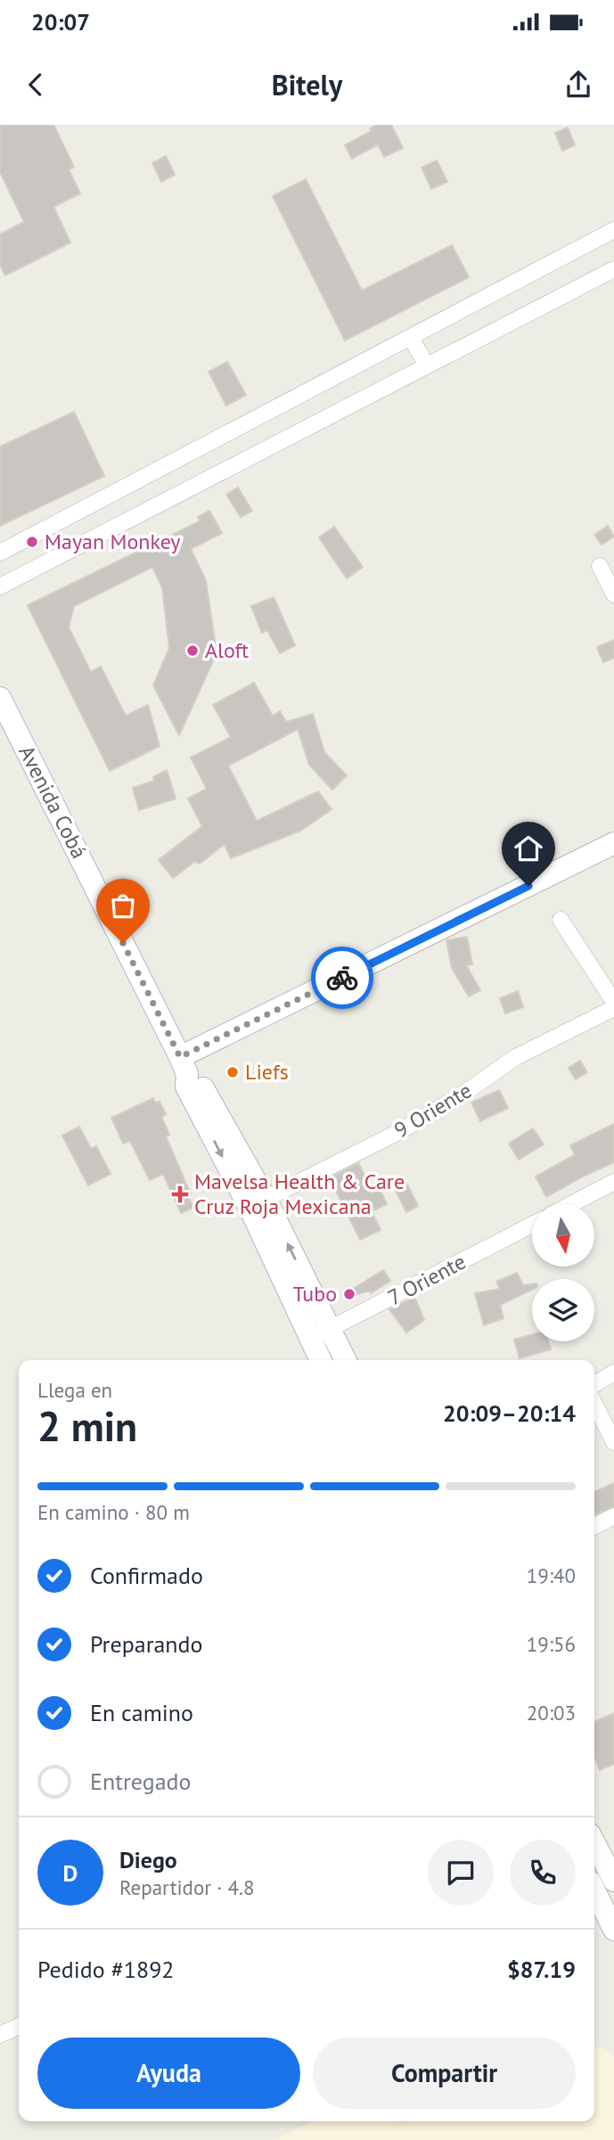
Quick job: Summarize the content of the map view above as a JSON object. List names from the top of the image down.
{
  "streets": {
    "main road": ["Avenida Cobá"],
    "street": ["9 Oriente", "7 Oriente"]
  },
  "crossings": [
    ["Avenida Cobá", "9 Oriente"],
    ["Avenida Cobá", "7 Oriente"]
  ],
  "places": {
    "other": [
      "Mayan Monkey",
      "Aloft",
      "Liefs",
      "Tubo"
    ],
    "health": ["Mavelsa Health & Care Cruz Roja Mexicana"]
  },
  "north": "bottom",
  "page": {
    "status": "20:07",
    "header": "Bitely",
    "heading": ["2 min", "Llega en", "20:09–20:14"],
    "panel": [
      "Diego",
      "Repartidor · 4.8",
      "Pedido #1892",
      "$87.19"
    ],
    "bar": "En camino · 80 m",
    "list": [
      ["Confirmado", "19:40"],
      ["Preparando", "19:56"],
      ["En camino", "20:03"],
      "Entregado"
    ],
    "round": "D",
    "buttons": ["Ayuda", "Compartir"]
  }
}
